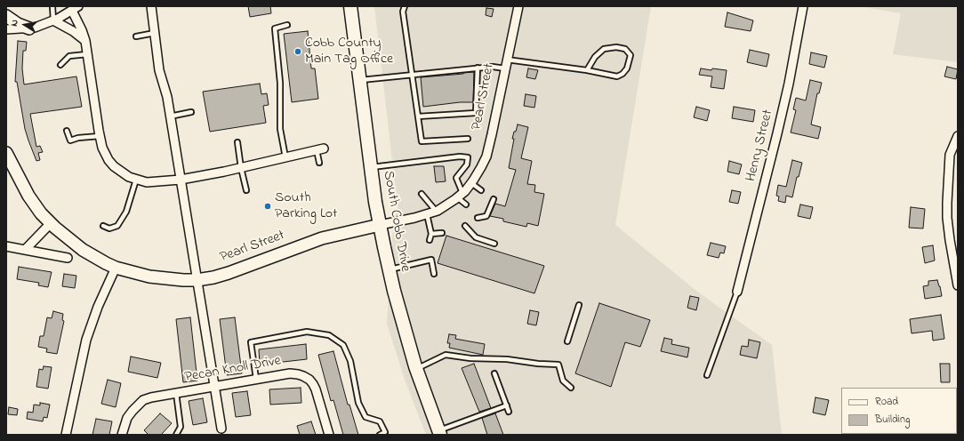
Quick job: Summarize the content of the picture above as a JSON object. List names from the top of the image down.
{
  "streets": {
    "main road": ["South Cobb Drive"],
    "street": ["Pearl Street", "Henry Street", "Pecan Knoll Drive"]
  },
  "crossings": [
    ["Pearl Street", "South Cobb Drive"]
  ],
  "places": ["Cobb County Main Tag Office", "South Parking Lot"],
  "legend": ["Road", "Building"],
  "north": "left"
}
